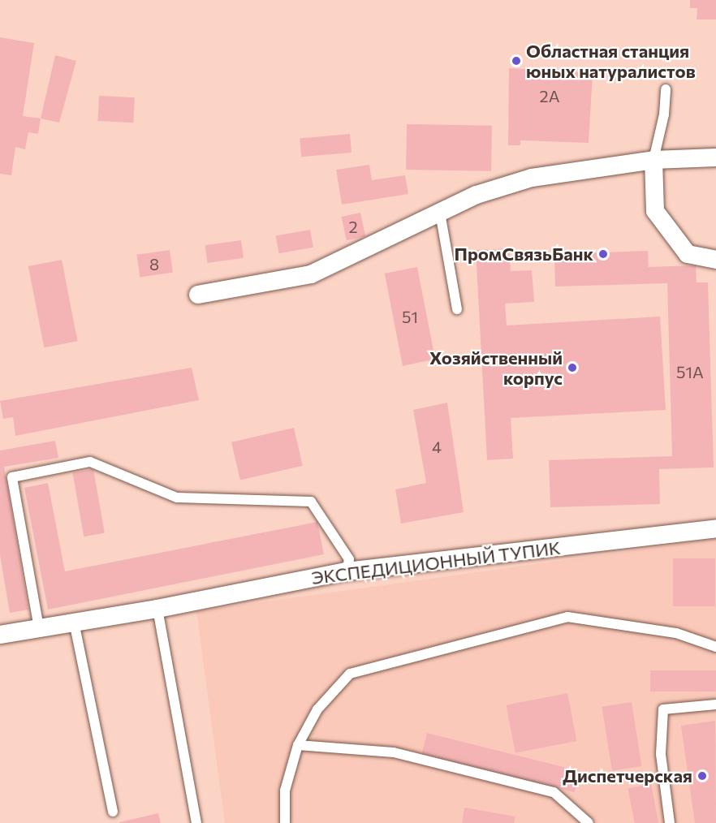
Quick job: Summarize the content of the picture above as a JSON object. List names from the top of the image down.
{
  "streets": {
    "street": ["ЭКСПЕДИЦИОННЫЙ ТУПИК"]
  },
  "places": [
    "Областная станция юных натуралистов",
    "ПромСвязьБанк",
    "Хозяйственный корпус",
    "Диспетчерская"
  ],
  "house_numbers": [
    "2А",
    "2",
    "8",
    "51",
    "51А",
    "4"
  ]
}
